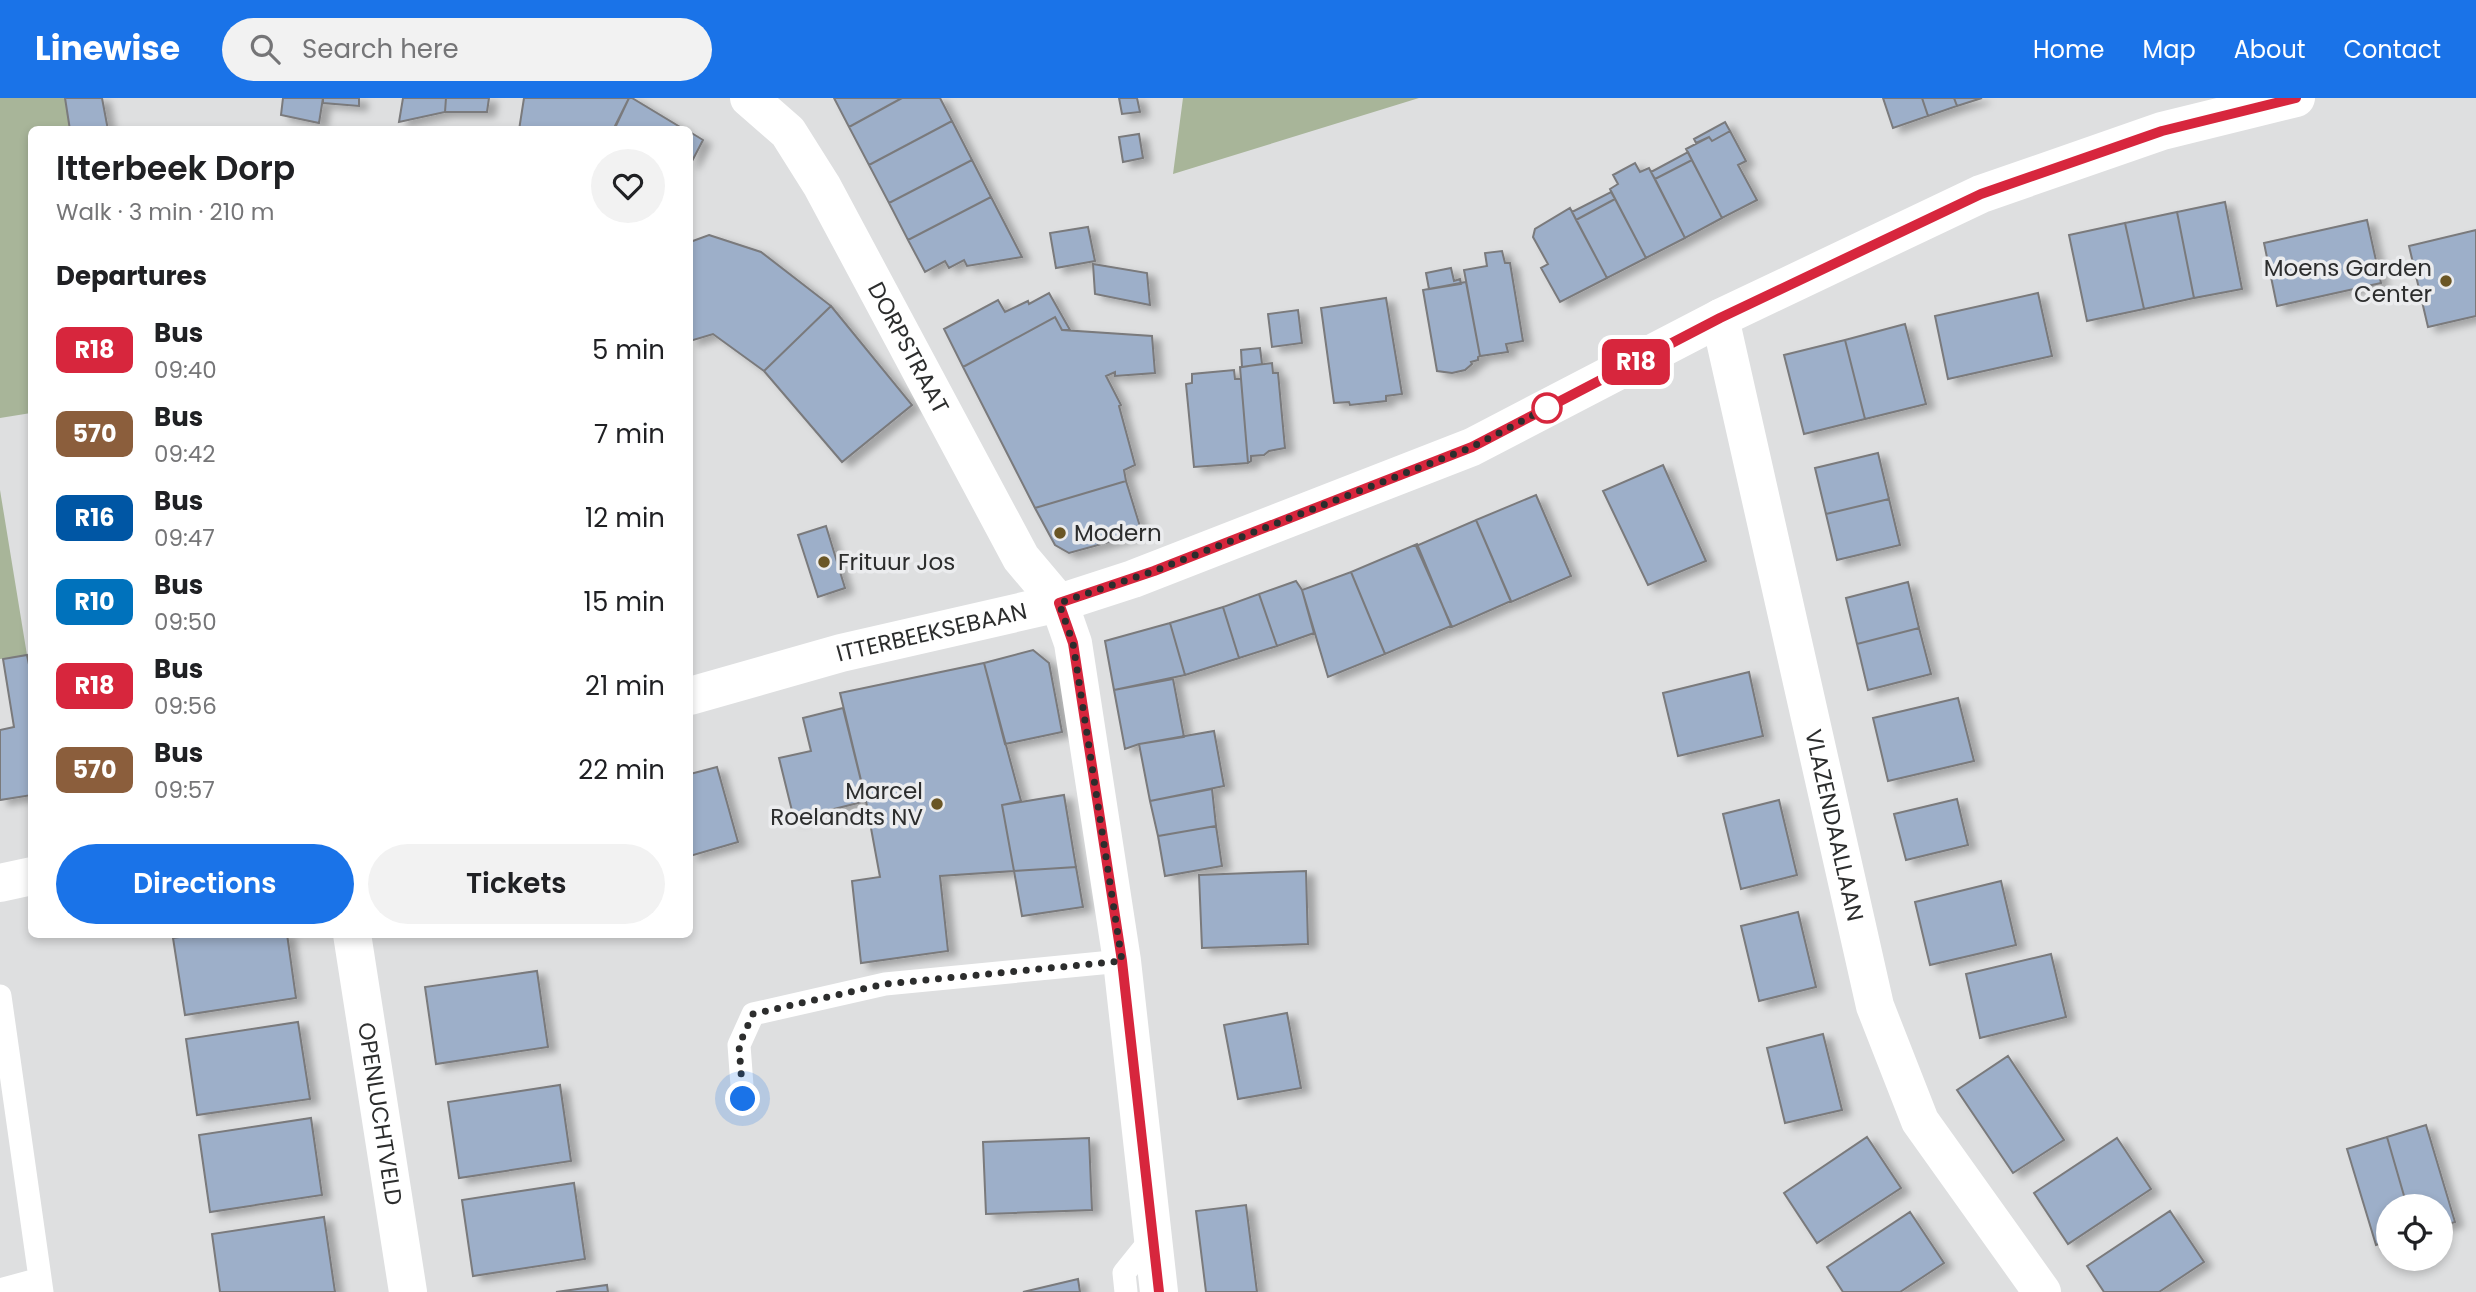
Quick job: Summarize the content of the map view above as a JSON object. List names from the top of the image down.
{
  "streets": {
    "street": [
      "DORPSTRAAT",
      "ITTERBEEKSEBAAN",
      "VLAZENDAALLAAN",
      "OPENLUCHTVELD"
    ]
  },
  "crossings": [
    ["DORPSTRAAT", "ITTERBEEKSEBAAN"],
    ["ITTERBEEKSEBAAN", "VLAZENDAALLAAN"]
  ],
  "places": [
    "Moens Garden Center",
    "Modern",
    "Frituur Jos",
    "Marcel Roelandts NV"
  ],
  "lines": ["bus line R18"],
  "page": {
    "header": "Linewise",
    "search": "Search here",
    "nav": [
      "Home",
      "Map",
      "About",
      "Contact"
    ],
    "on_map": "R18",
    "heading": [
      ["Itterbeek Dorp", "Walk · 3 min · 210 m"],
      "Departures"
    ],
    "list": [
      {
        "mark": "R18",
        "name": "Bus",
        "note": "09:40",
        "value": "5 min"
      },
      {
        "mark": "570",
        "name": "Bus",
        "note": "09:42",
        "value": "7 min"
      },
      {
        "mark": "R16",
        "name": "Bus",
        "note": "09:47",
        "value": "12 min"
      },
      {
        "mark": "R10",
        "name": "Bus",
        "note": "09:50",
        "value": "15 min"
      },
      {
        "mark": "R18",
        "name": "Bus",
        "note": "09:56",
        "value": "21 min"
      },
      {
        "mark": "570",
        "name": "Bus",
        "note": "09:57",
        "value": "22 min"
      }
    ],
    "buttons": ["Directions", "Tickets"]
  }
}
